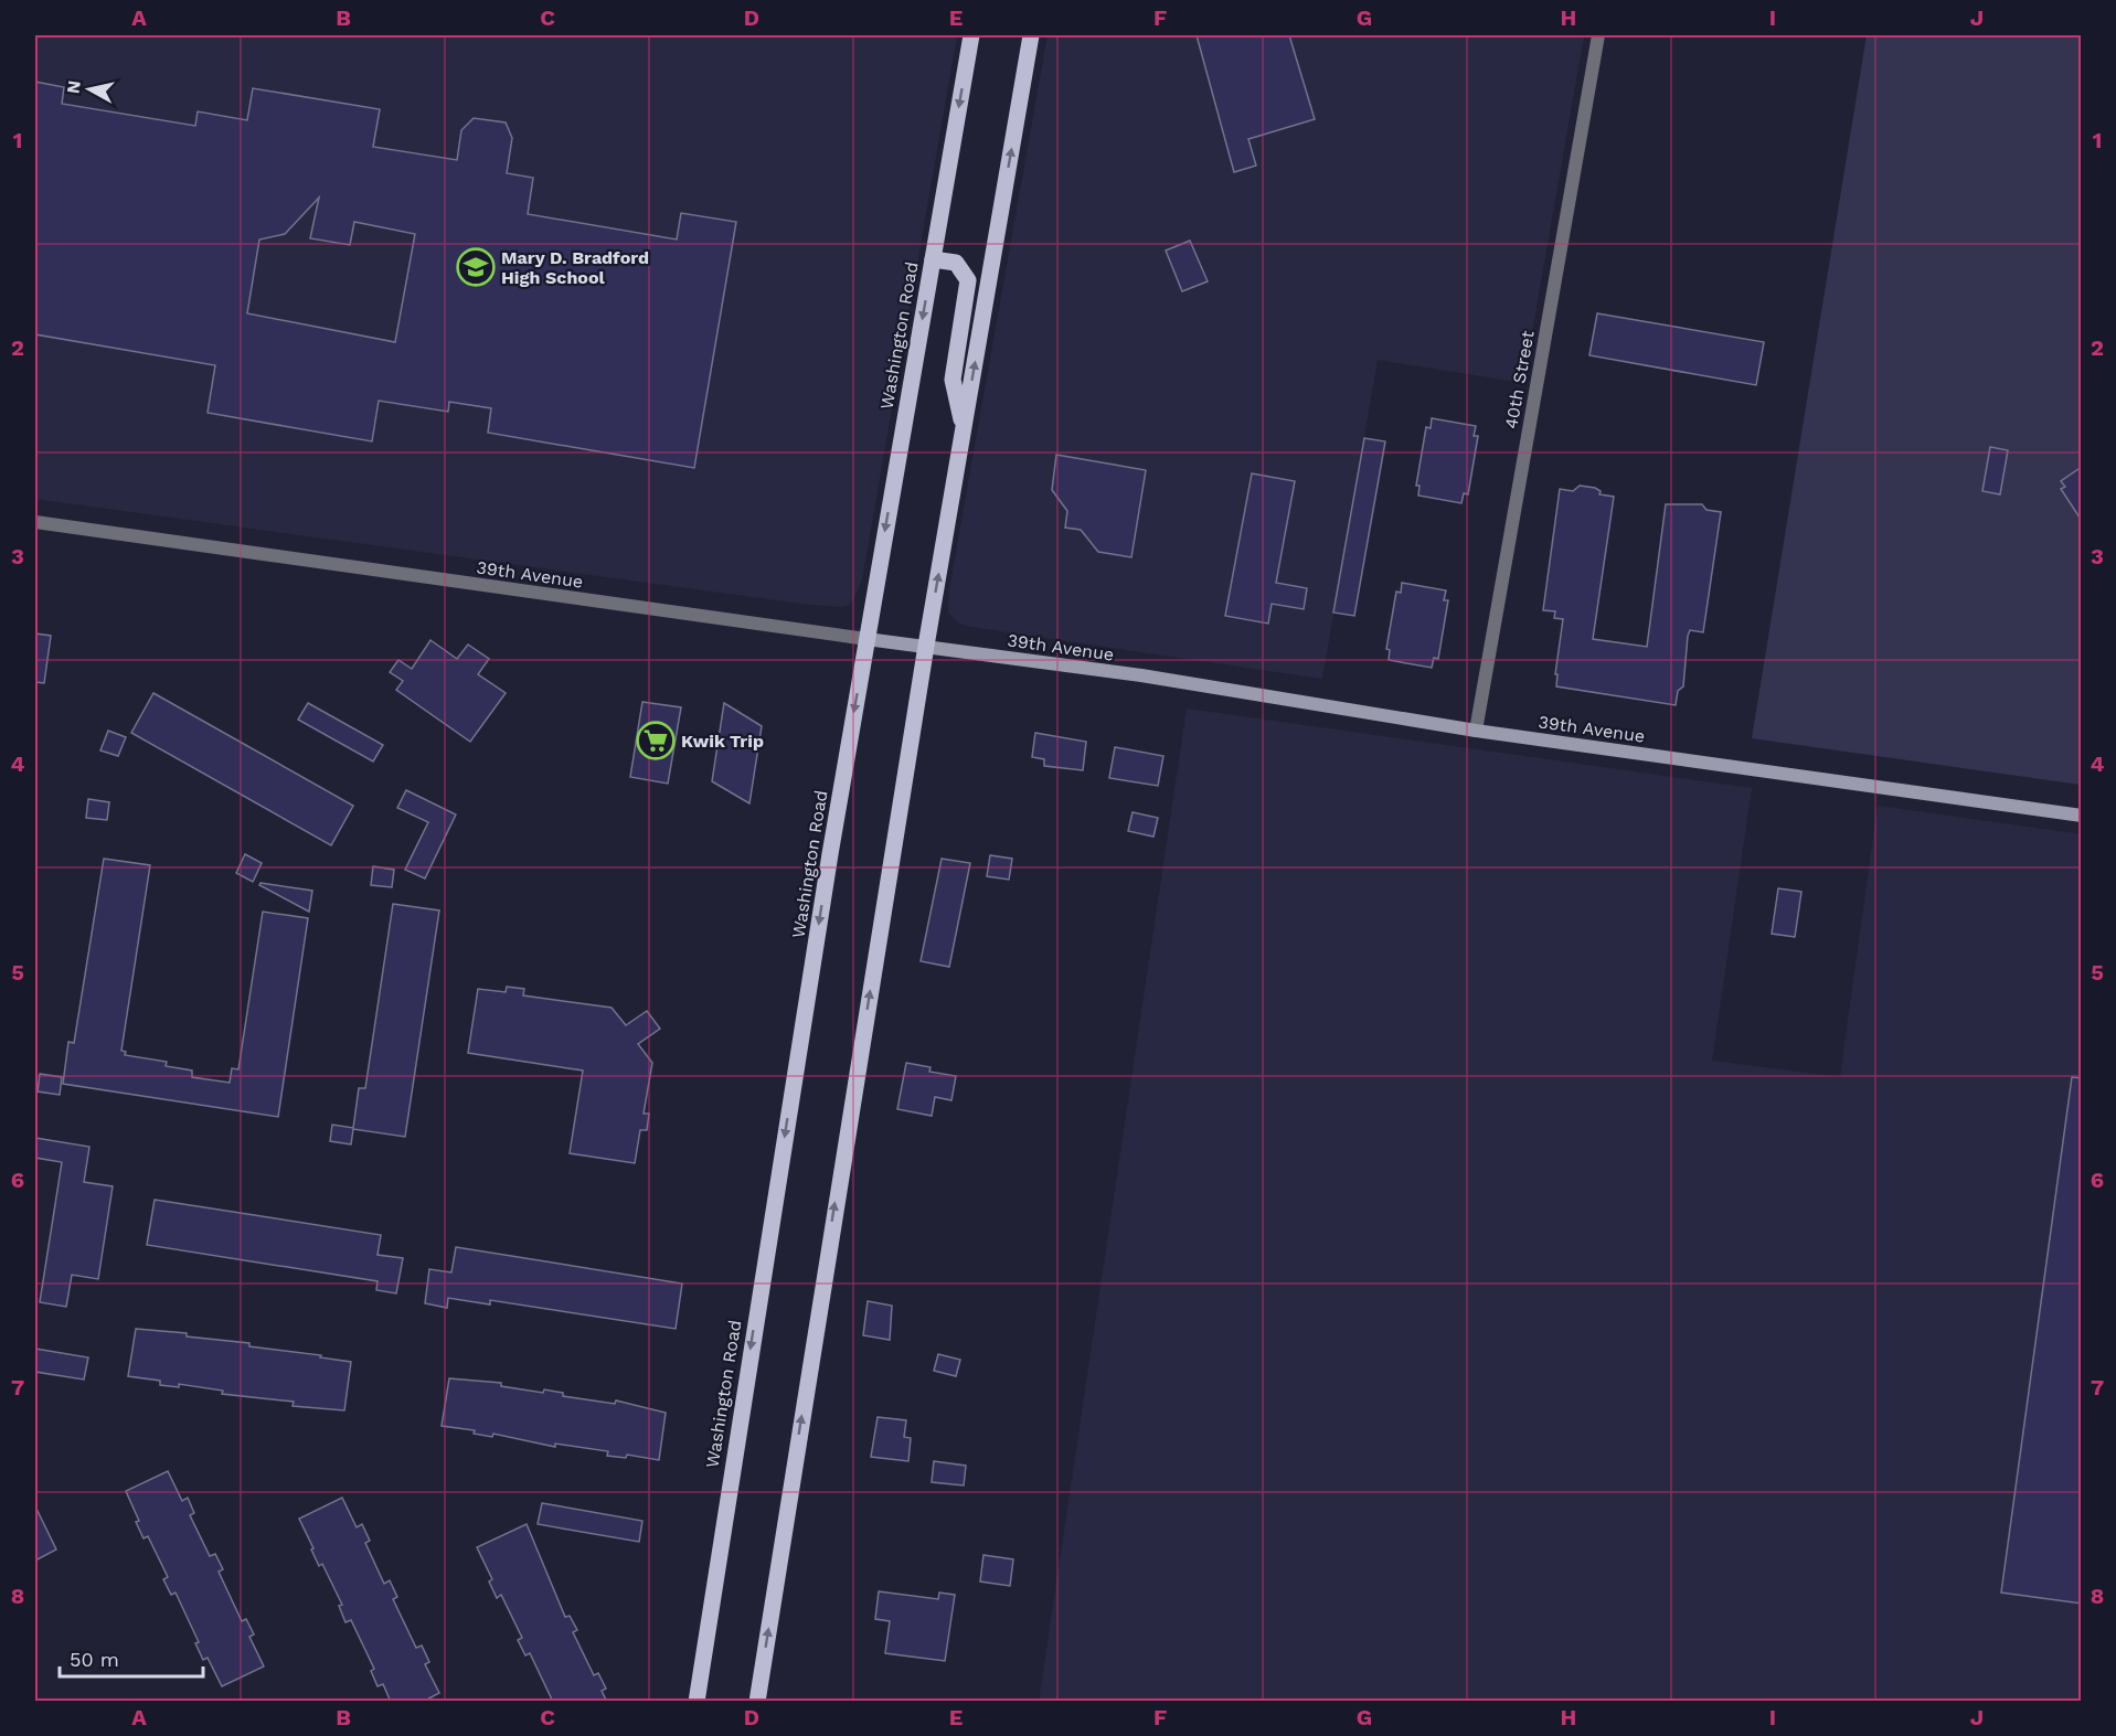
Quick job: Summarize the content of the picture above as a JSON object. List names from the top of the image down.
{
  "streets": {
    "main road": ["Washington Road", "39th Avenue"],
    "street": ["40th Street"]
  },
  "crossings": [
    ["Washington Road", "39th Avenue"],
    ["40th Street", "39th Avenue"]
  ],
  "places": {
    "school or university": ["Mary D. Bradford High School"],
    "supermarket": ["Kwik Trip"]
  },
  "scale_bar": "50 m",
  "north": "left",
  "grid": {
    "columns": [
      "A",
      "B",
      "C",
      "D",
      "E",
      "F",
      "G",
      "H",
      "I",
      "J"
    ],
    "rows": [
      "1",
      "2",
      "3",
      "4",
      "5",
      "6",
      "7",
      "8"
    ]
  }
}
